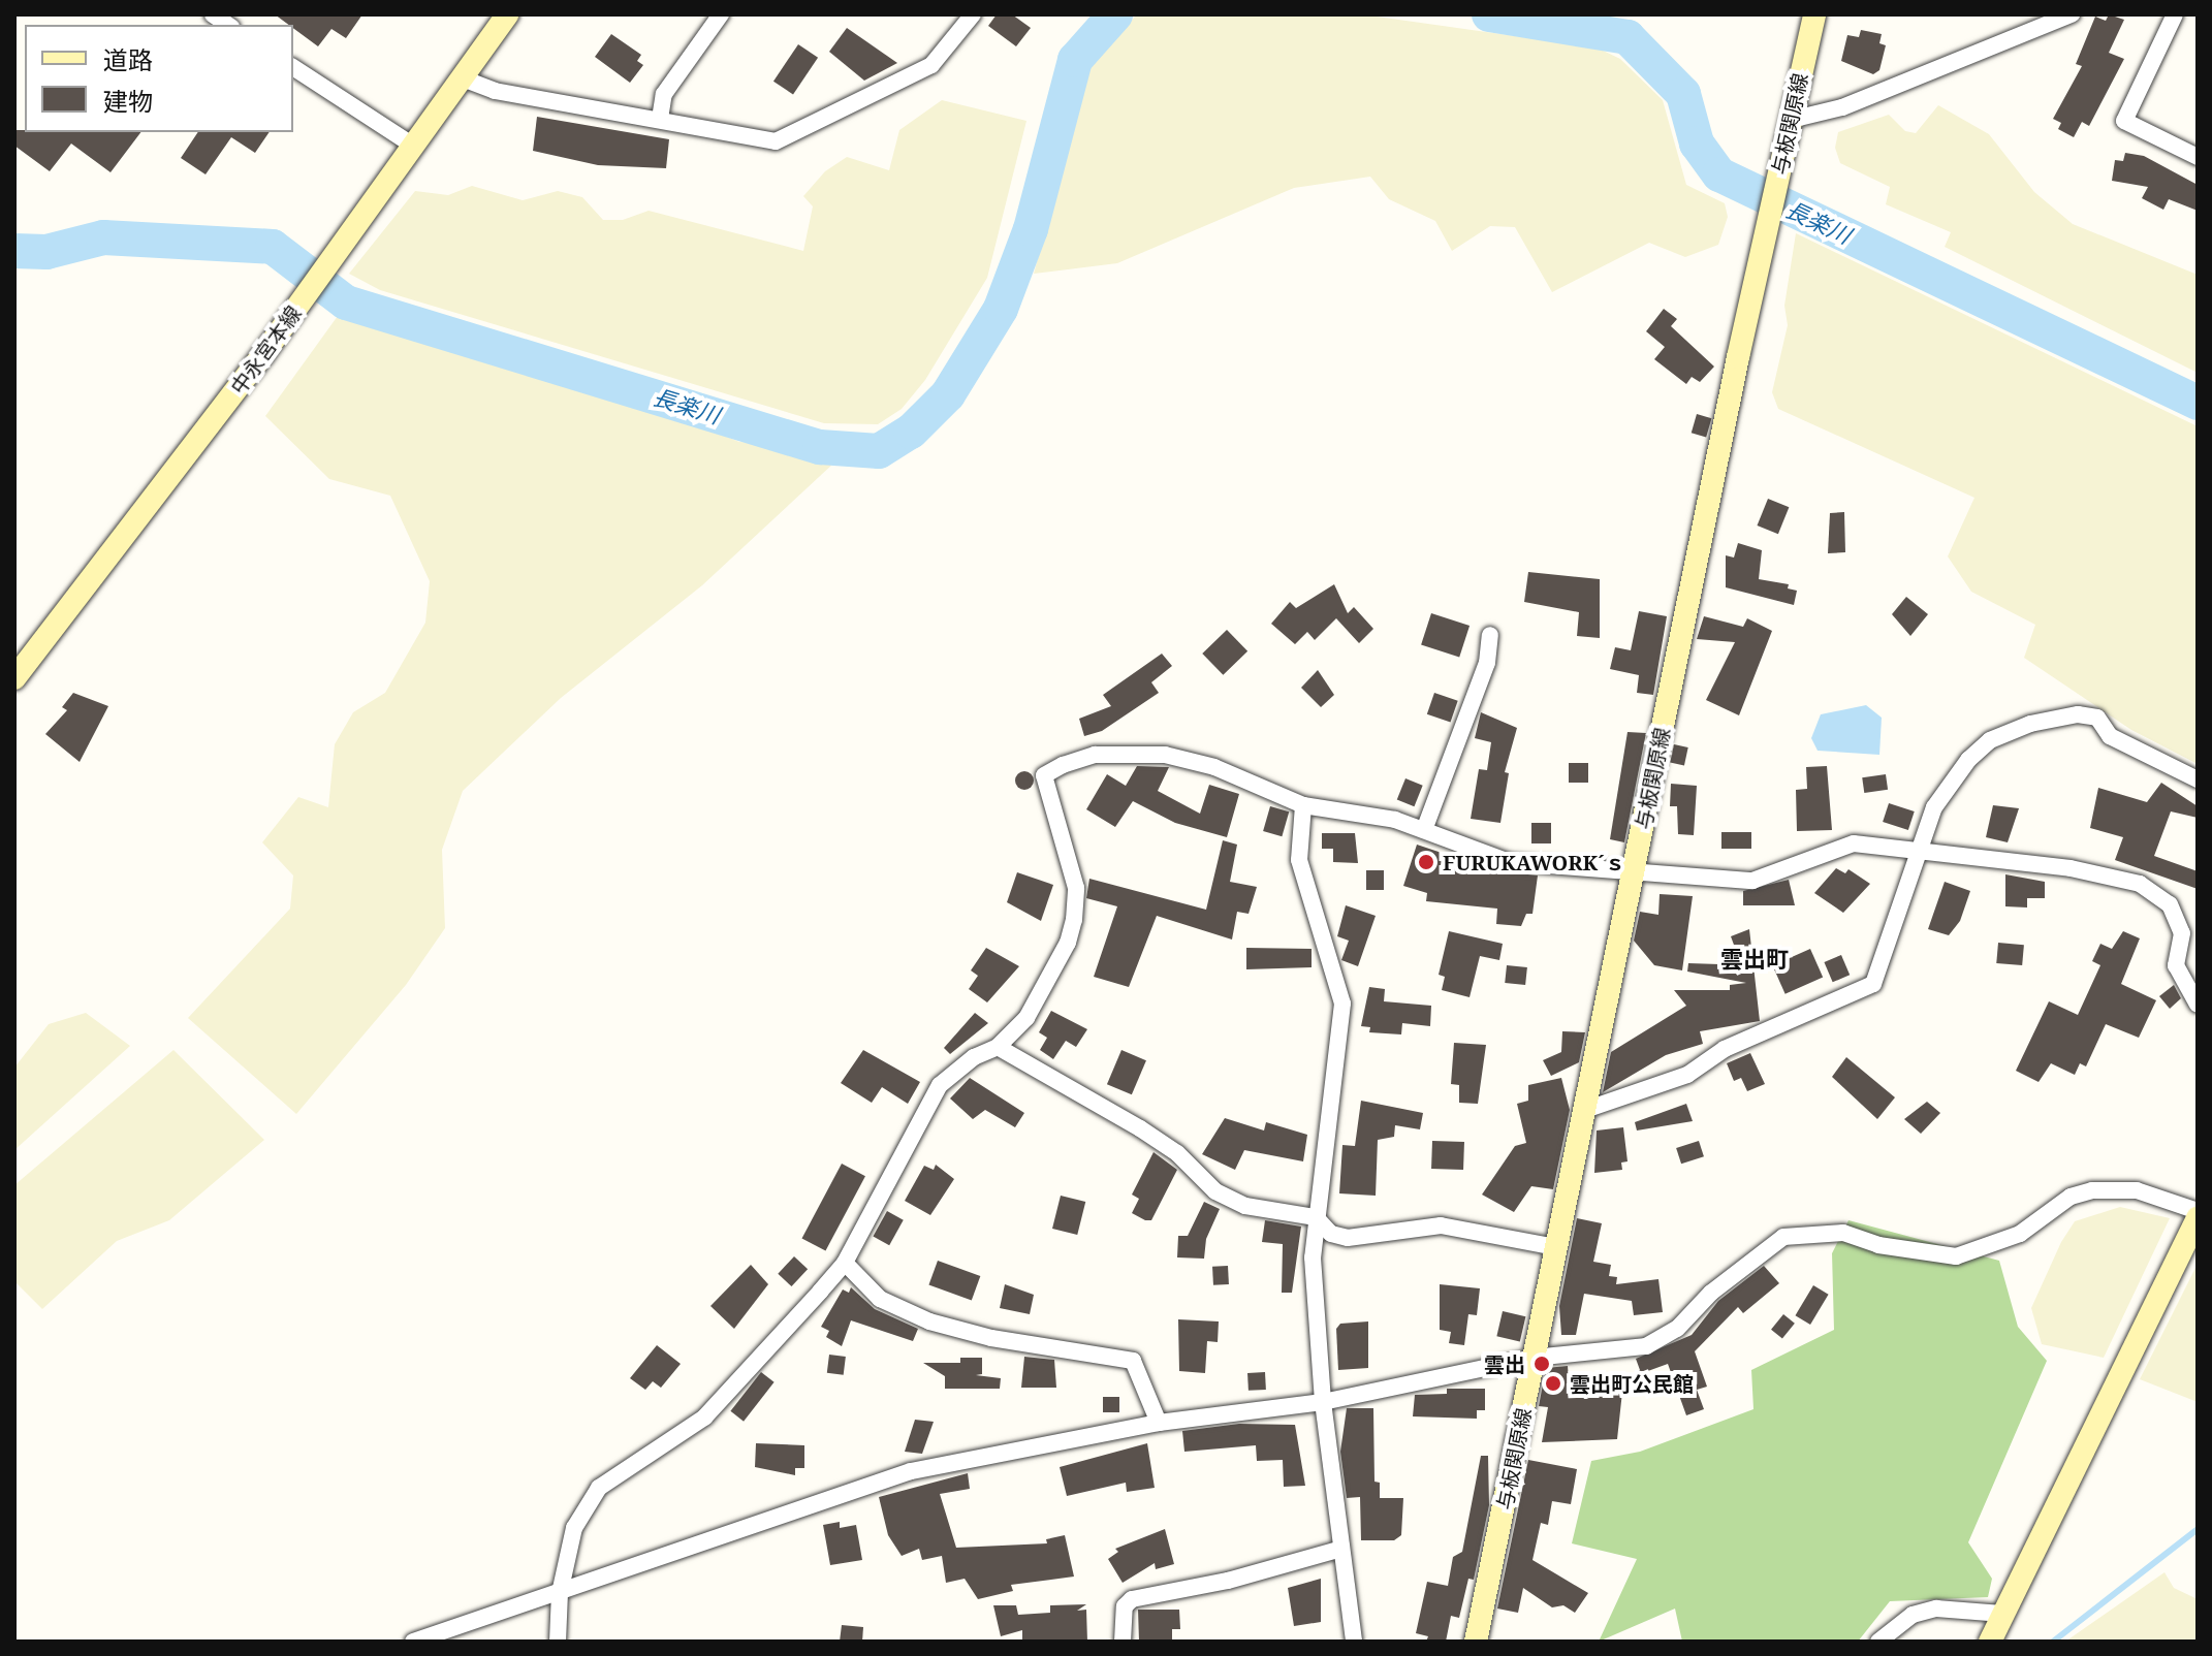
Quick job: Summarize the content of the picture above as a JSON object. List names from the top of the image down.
{
  "streets": {
    "main road": ["与板関原線", "中永宮本線"]
  },
  "districts": ["雲出町"],
  "water": ["長楽川"],
  "places": ["FURUKAWORK´ｓ", "雲出", "雲出町公民館"],
  "legend": ["道路", "建物"]
}
